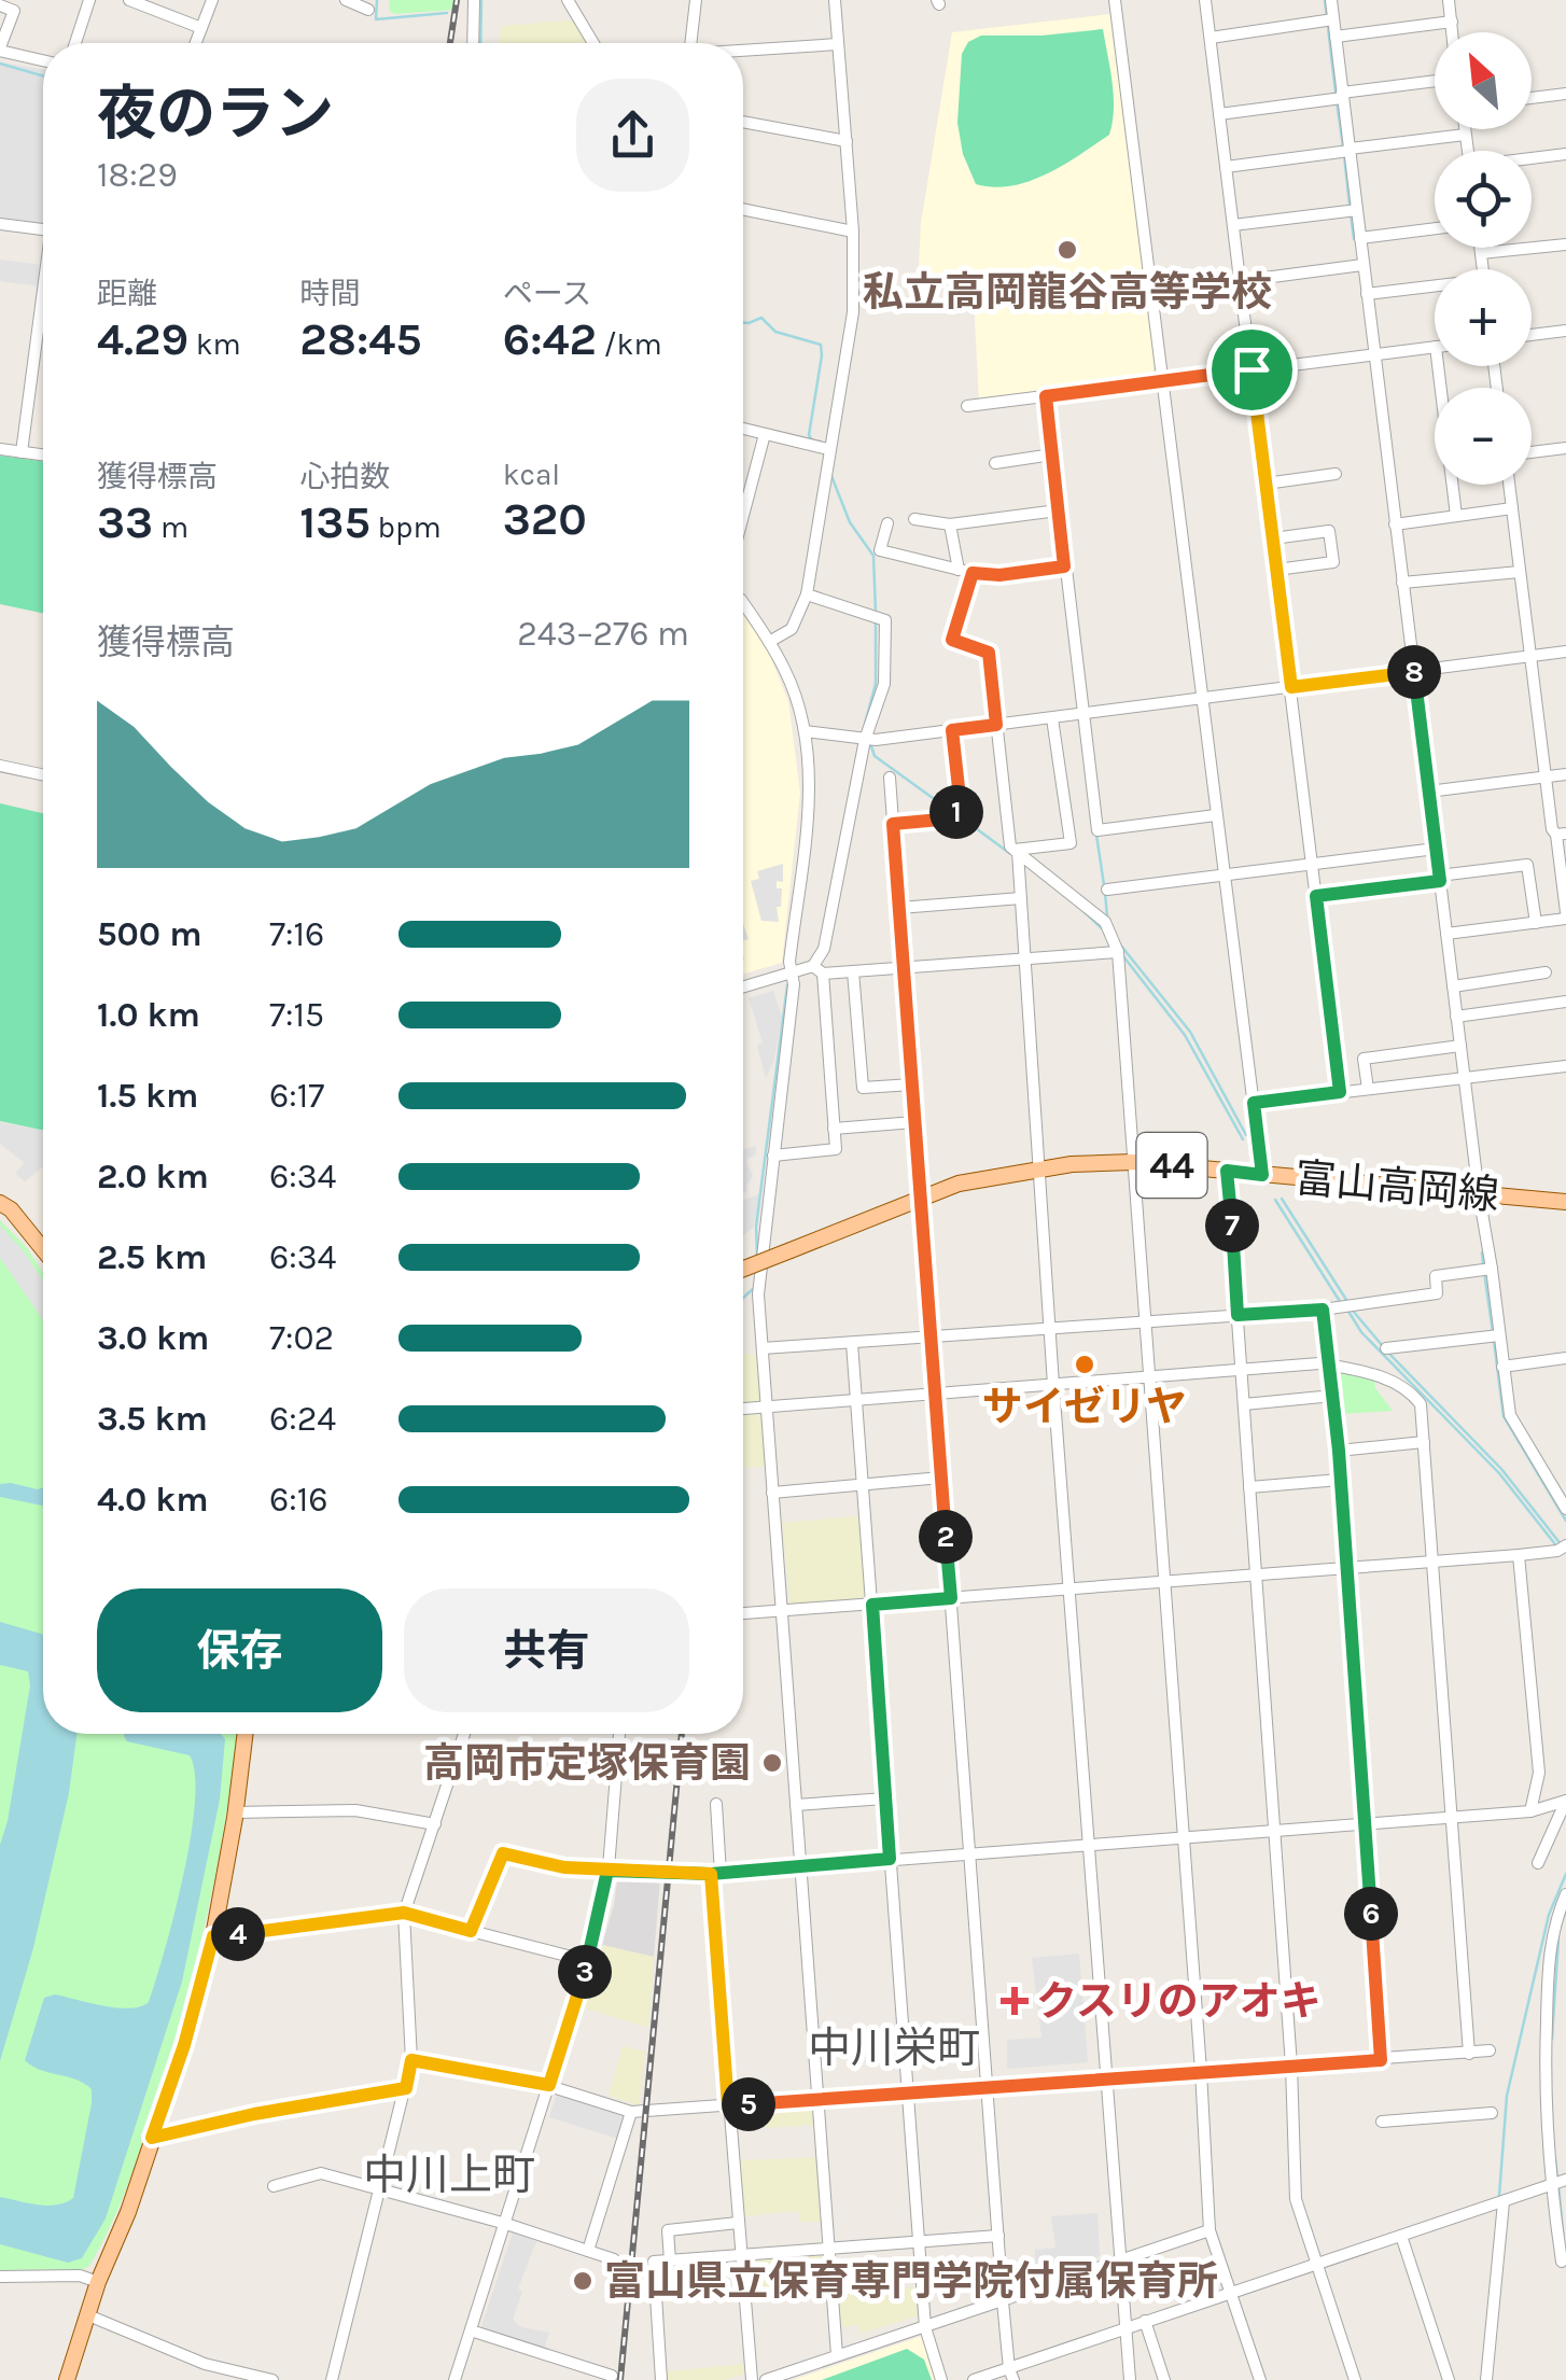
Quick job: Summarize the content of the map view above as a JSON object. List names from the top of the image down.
{
  "streets": {
    "main road": ["44", "富山高岡線"]
  },
  "districts": ["中川栄町", "中川上町"],
  "places": {
    "other": [
      "私立高岡龍谷高等学校",
      "サイゼリヤ",
      "高岡市定塚保育園",
      "富山県立保育専門学院付属保育所"
    ],
    "health": ["クスリのアオキ"]
  },
  "north": "top left",
  "page": {
    "map_buttons": ["+", "−"],
    "heading": ["夜のラン", "18:29"],
    "stats": [
      ["距離", "4.29 km"],
      ["時間", "28:45"],
      ["ペース", "6:42 /km"],
      ["獲得標高", "33 m"],
      ["心拍数", "135 bpm"],
      ["kcal", "320"]
    ],
    "chart": ["獲得標高", "243–276 m"],
    "pins": [
      "8",
      "1",
      "7",
      "2",
      "6",
      "4",
      "3",
      "5"
    ],
    "list": [
      {
        "name": "500 m",
        "note": "7:16"
      },
      {
        "name": "1.0 km",
        "note": "7:15"
      },
      {
        "name": "1.5 km",
        "note": "6:17"
      },
      {
        "name": "2.0 km",
        "note": "6:34"
      },
      {
        "name": "2.5 km",
        "note": "6:34"
      },
      {
        "name": "3.0 km",
        "note": "7:02"
      },
      {
        "name": "3.5 km",
        "note": "6:24"
      },
      {
        "name": "4.0 km",
        "note": "6:16"
      }
    ],
    "buttons": ["保存", "共有"]
  }
}
